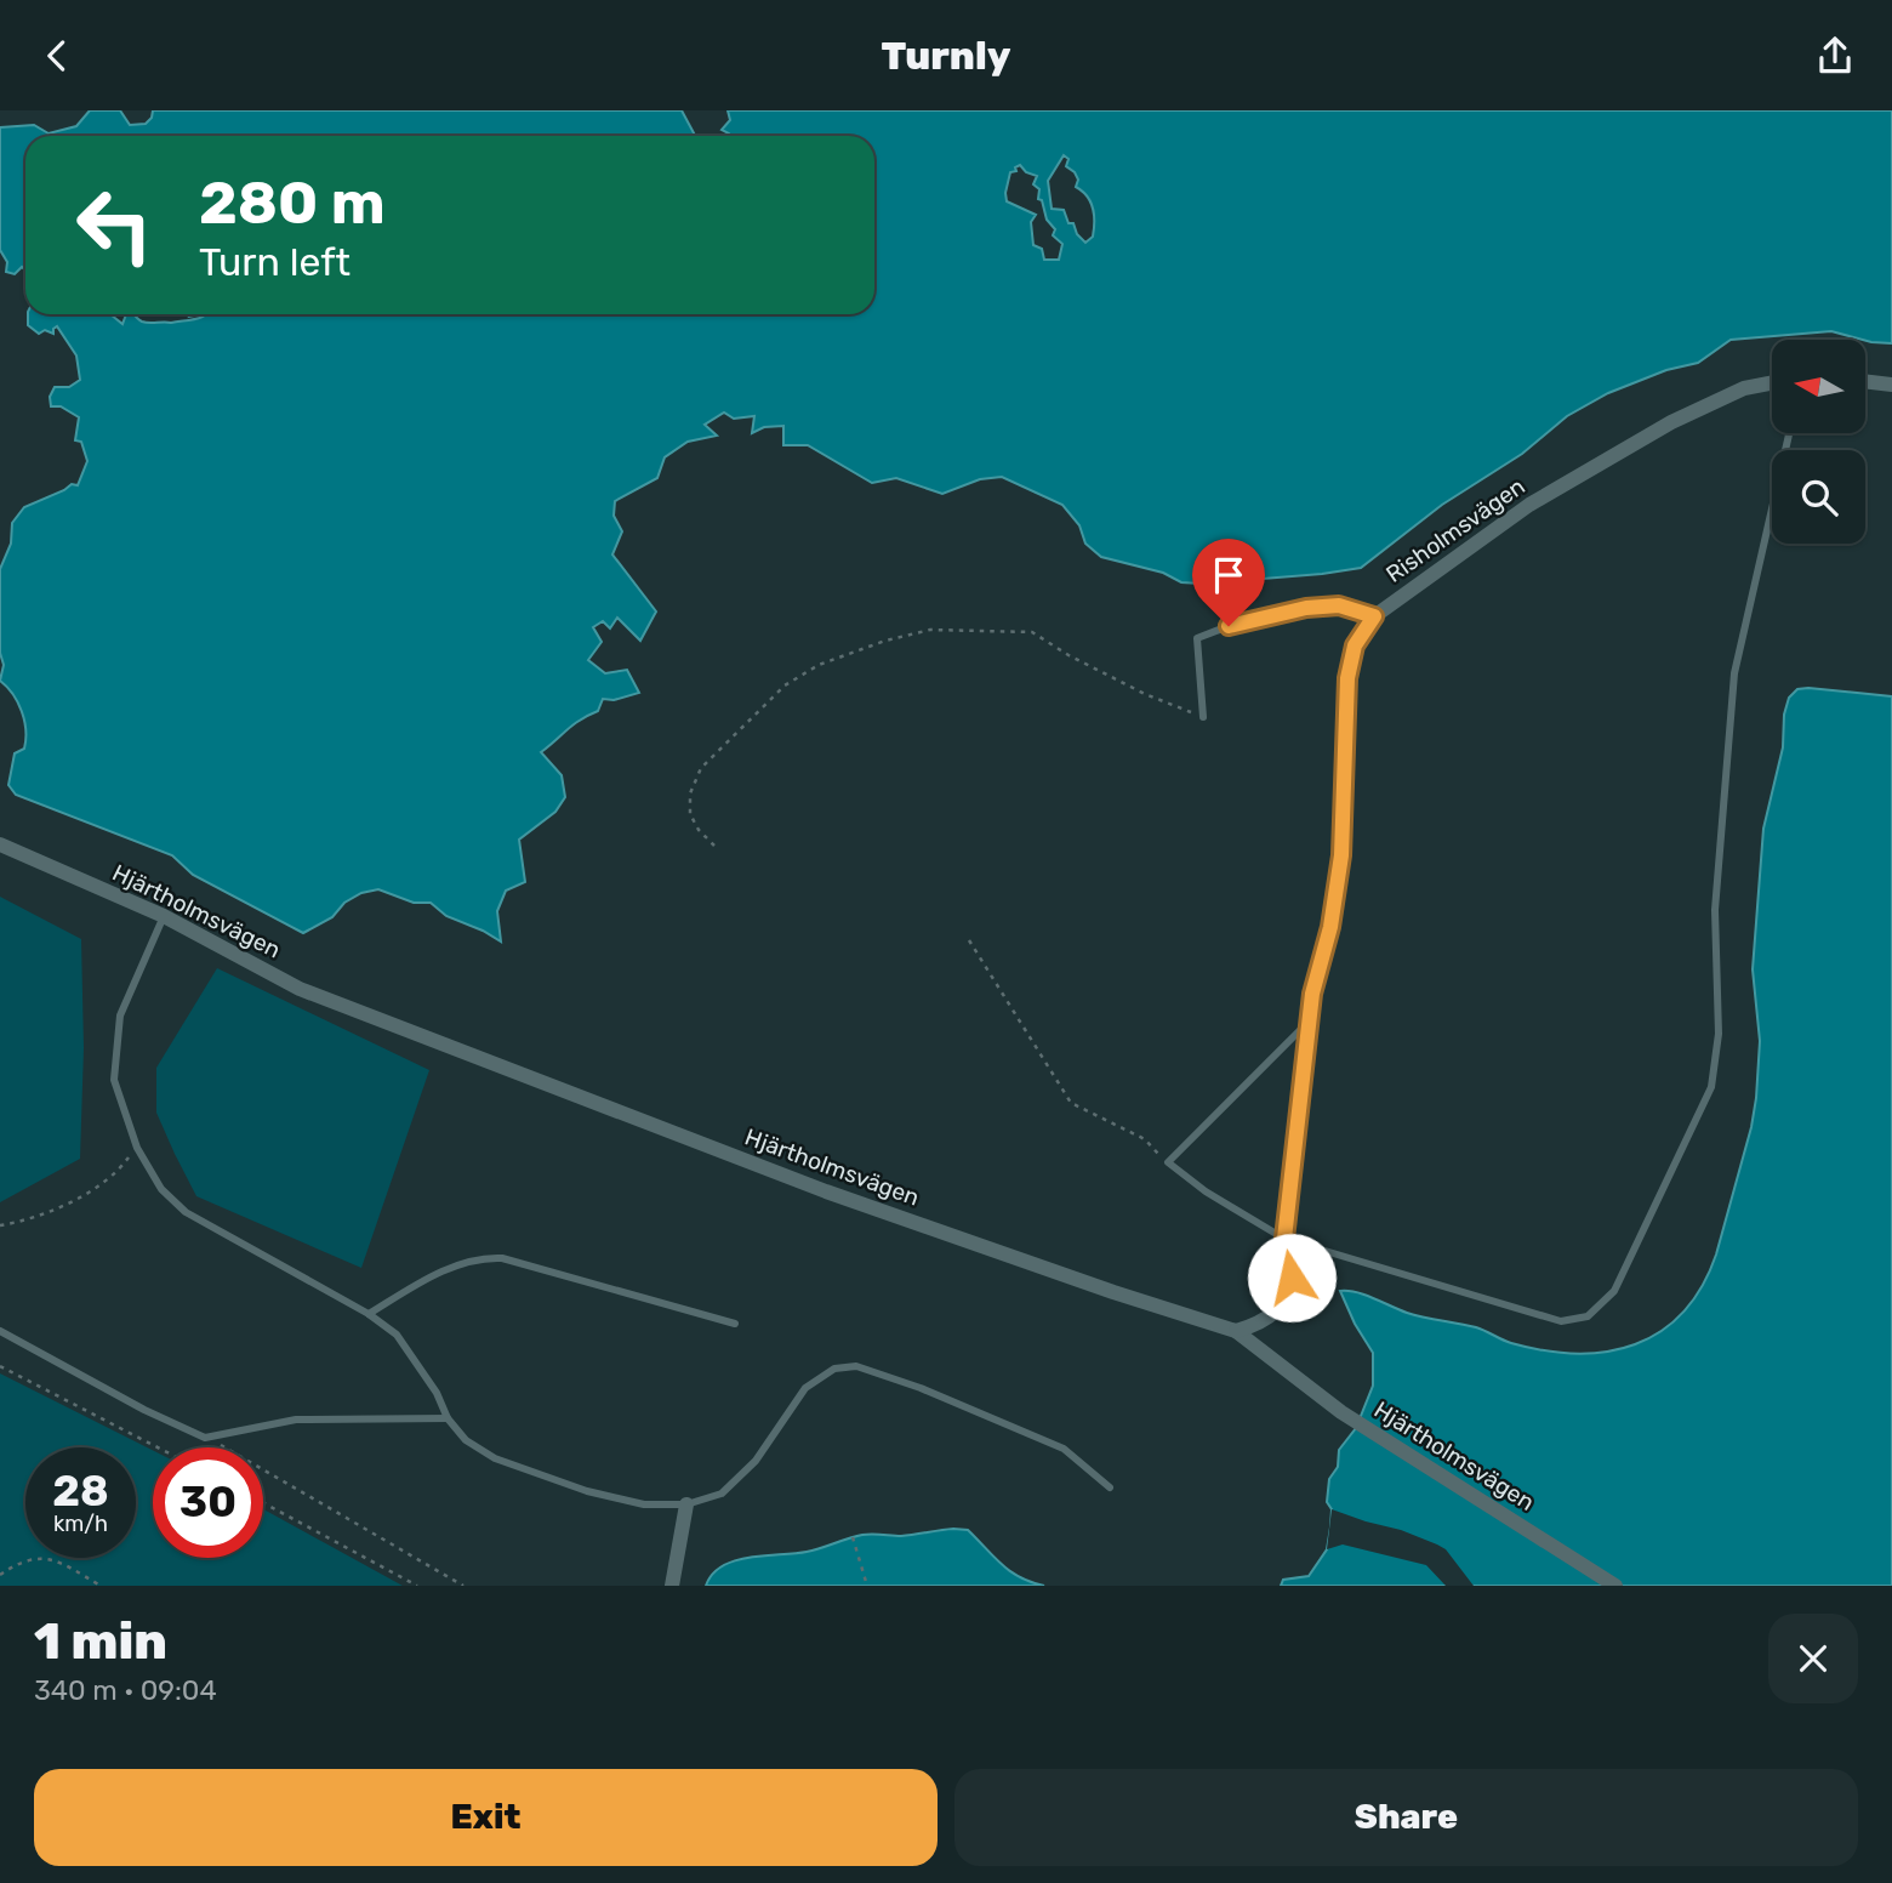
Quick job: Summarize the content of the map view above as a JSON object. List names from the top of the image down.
{
  "streets": {
    "street": ["Risholmsvägen", "Hjärtholmsvägen"]
  },
  "crossings": [
    ["Risholmsvägen", "Hjärtholmsvägen"]
  ],
  "north": "left",
  "page": {
    "header": "Turnly",
    "turn": ["280 m", "Turn left"],
    "speed": "28 km/h",
    "limit": "30",
    "heading": ["1 min", "340 m · 09:04"],
    "buttons": ["Exit", "Share"]
  }
}
